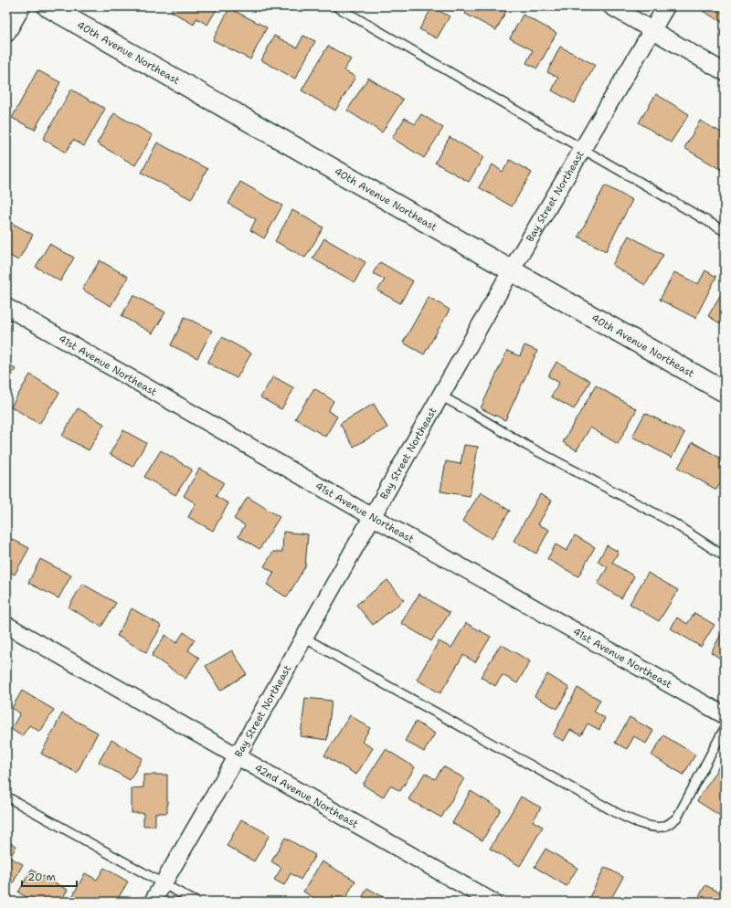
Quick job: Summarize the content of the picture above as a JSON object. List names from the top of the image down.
{
  "streets": {
    "street": [
      "40th Avenue Northeast",
      "Bay Street Northeast",
      "41st Avenue Northeast",
      "42nd Avenue Northeast"
    ]
  },
  "crossings": [
    ["40th Avenue Northeast", "Bay Street Northeast"],
    ["Bay Street Northeast", "41st Avenue Northeast"],
    ["Bay Street Northeast", "42nd Avenue Northeast"]
  ],
  "scale_bar": "20 m"
}
